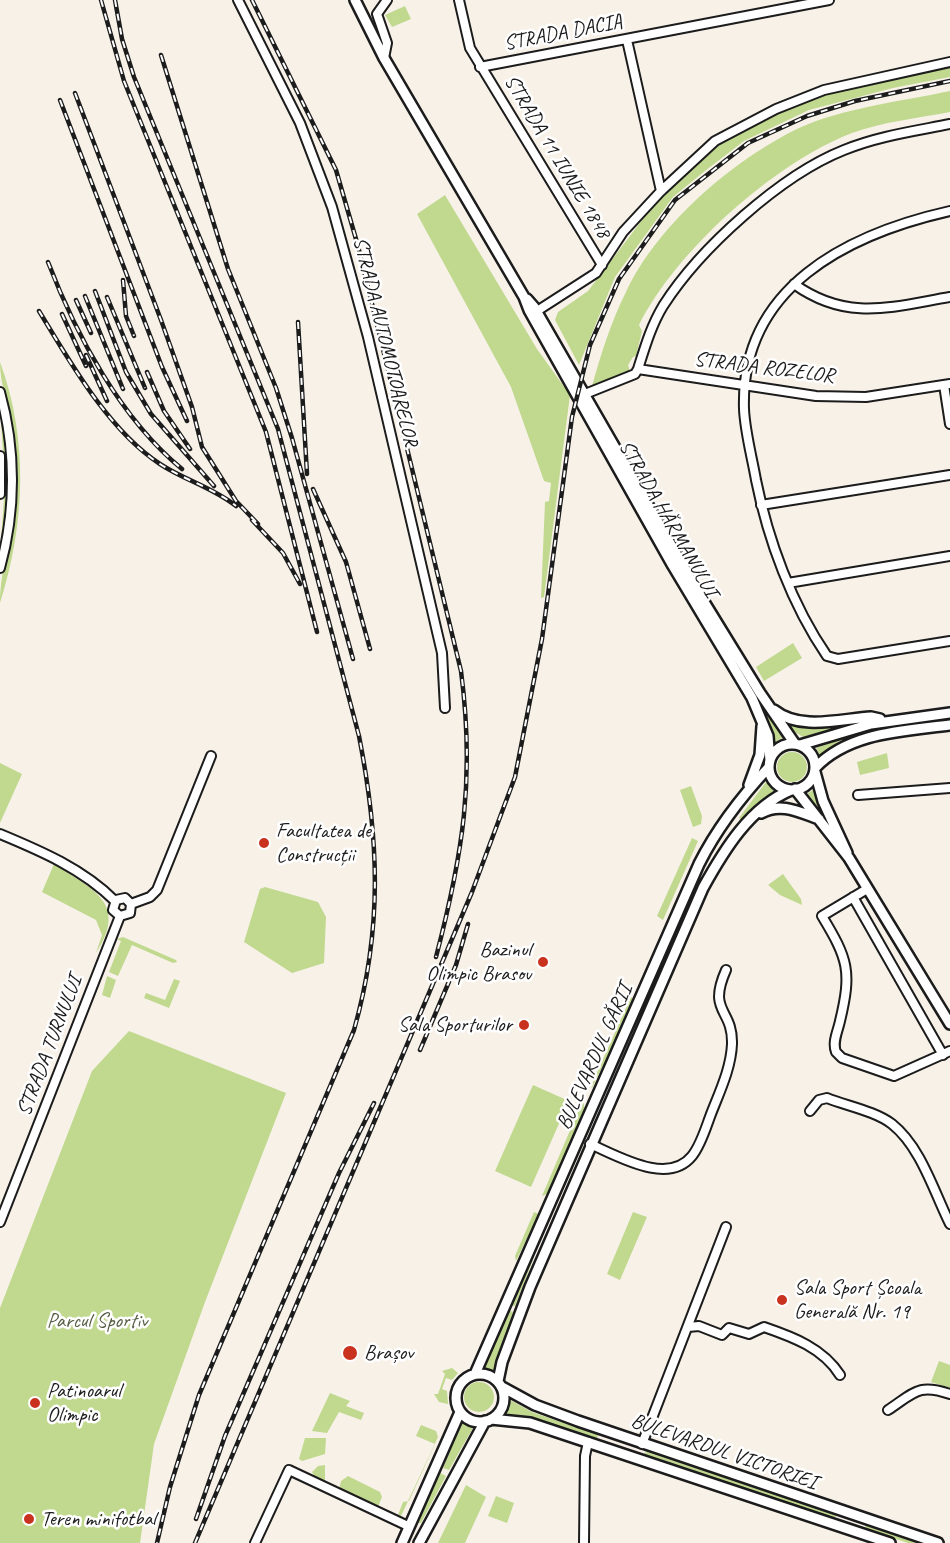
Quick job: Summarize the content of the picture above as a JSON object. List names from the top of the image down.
{
  "streets": {
    "main road": ["STRADA HĂRMANULUI", "BULEVARDUL GĂRII", "BULEVARDUL VICTORIEI"],
    "street": [
      "STRADA DACIA",
      "STRADA 11 IUNIE 1848",
      "STRADA AUTOMOTOARELOR",
      "STRADA ROZELOR",
      "STRADA TURNULUI"
    ]
  },
  "crossings": [
    ["STRADA DACIA", "STRADA 11 IUNIE 1848"],
    ["STRADA HĂRMANULUI", "BULEVARDUL GĂRII"],
    ["BULEVARDUL GĂRII", "BULEVARDUL VICTORIEI"]
  ],
  "parks": ["Parcul Sportiv"],
  "places": [
    "Facultatea de Construcții",
    "Bazinul Olimpic Brasov",
    "Sala Sporturilor",
    "Sala Sport Școala Generală Nr. 19",
    "Brașov",
    "Patinoarul Olimpic",
    "Teren minifotbal"
  ]
}
